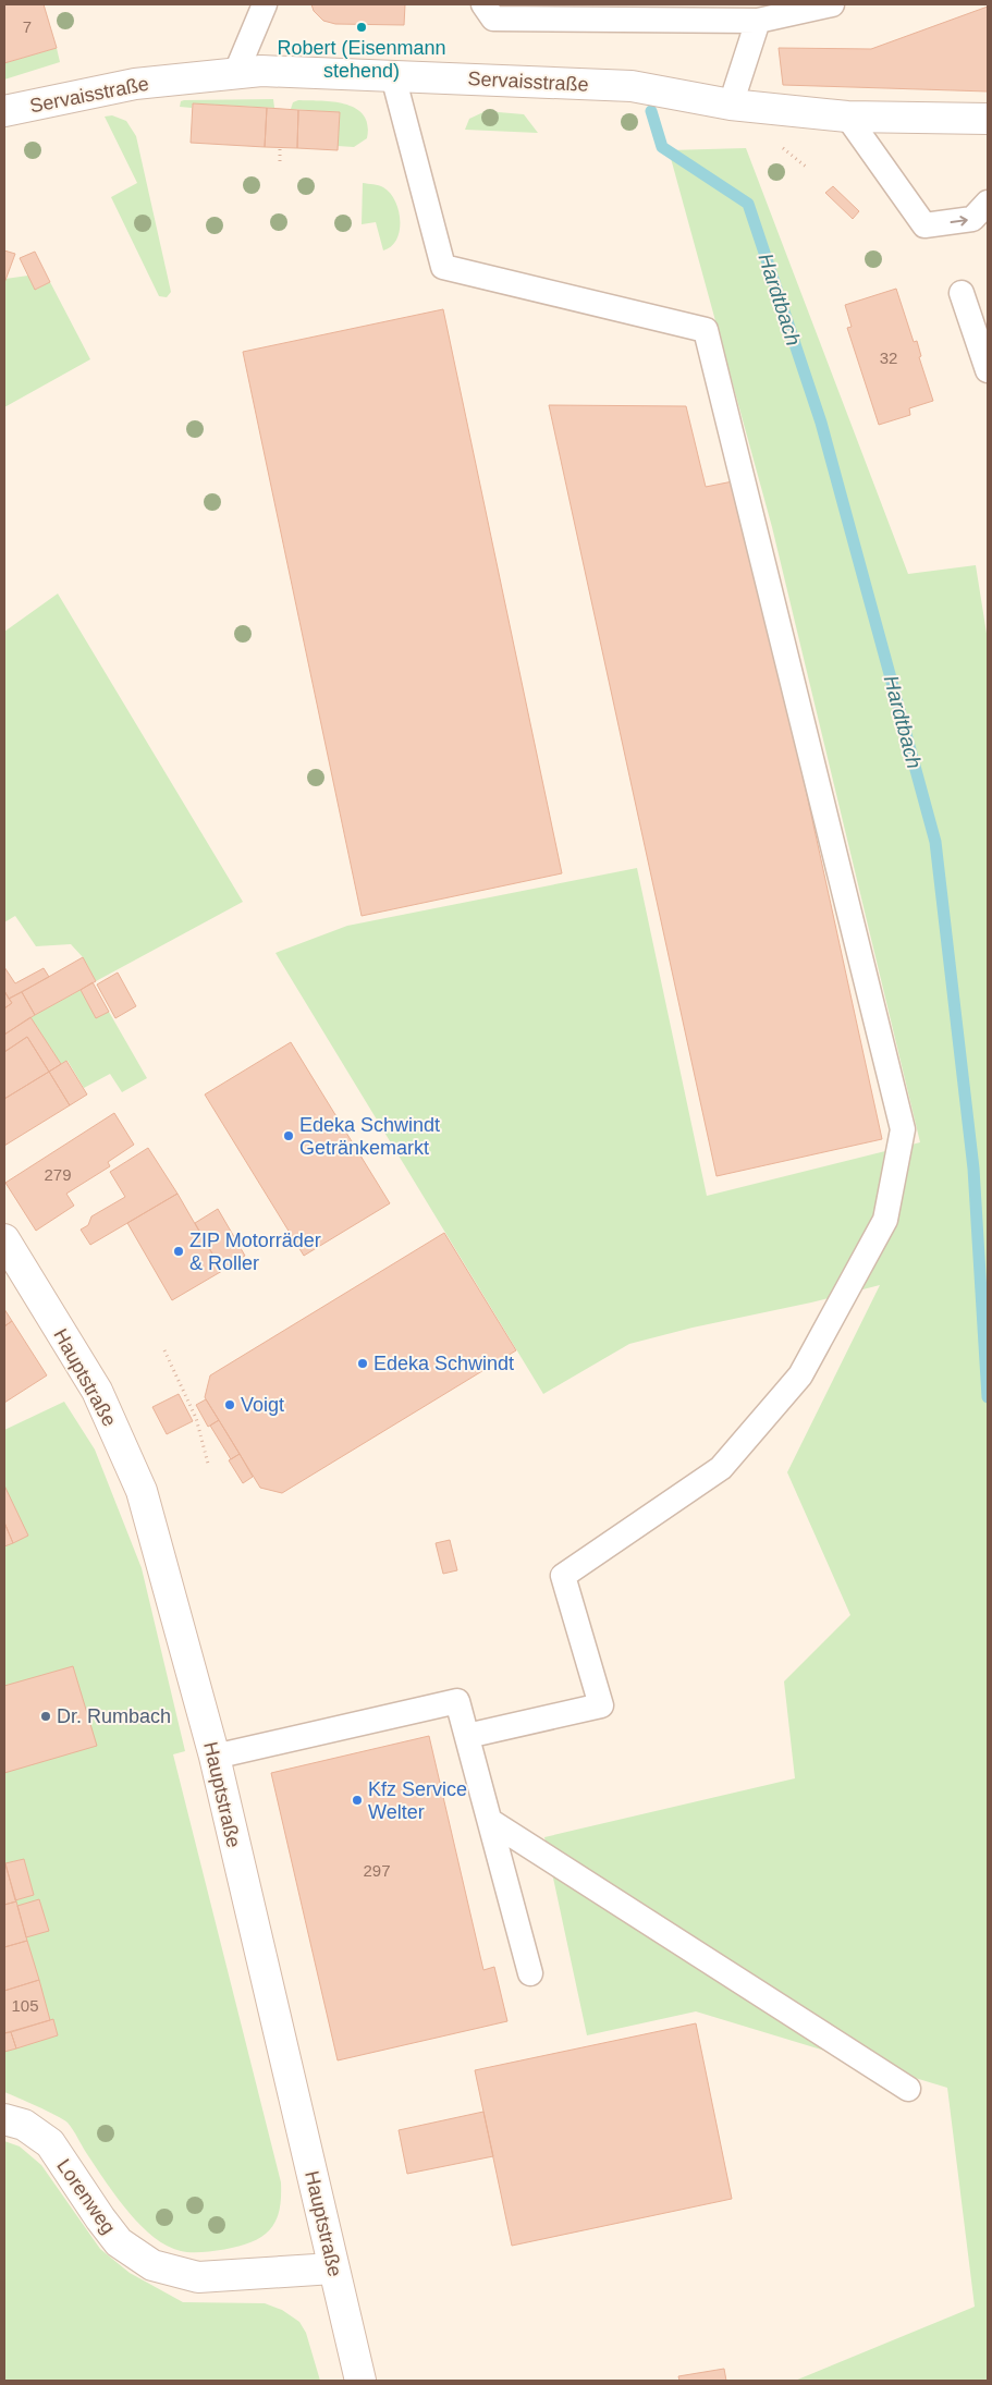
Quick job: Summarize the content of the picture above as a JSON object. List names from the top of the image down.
{
  "streets": {
    "street": ["Servaisstraße", "Hauptstraße", "Lorenweg"]
  },
  "crossings": [
    ["Hauptstraße", "Lorenweg"]
  ],
  "water": ["Hardtbach"],
  "places": [
    "Robert (Eisenmann stehend)",
    "Edeka Schwindt Getränkemarkt",
    "ZIP Motorräder & Roller",
    "Edeka Schwindt",
    "Voigt",
    "Dr. Rumbach",
    "Kfz Service Welter"
  ],
  "house_numbers": [
    "7",
    "32",
    "279",
    "297",
    "105"
  ]
}
